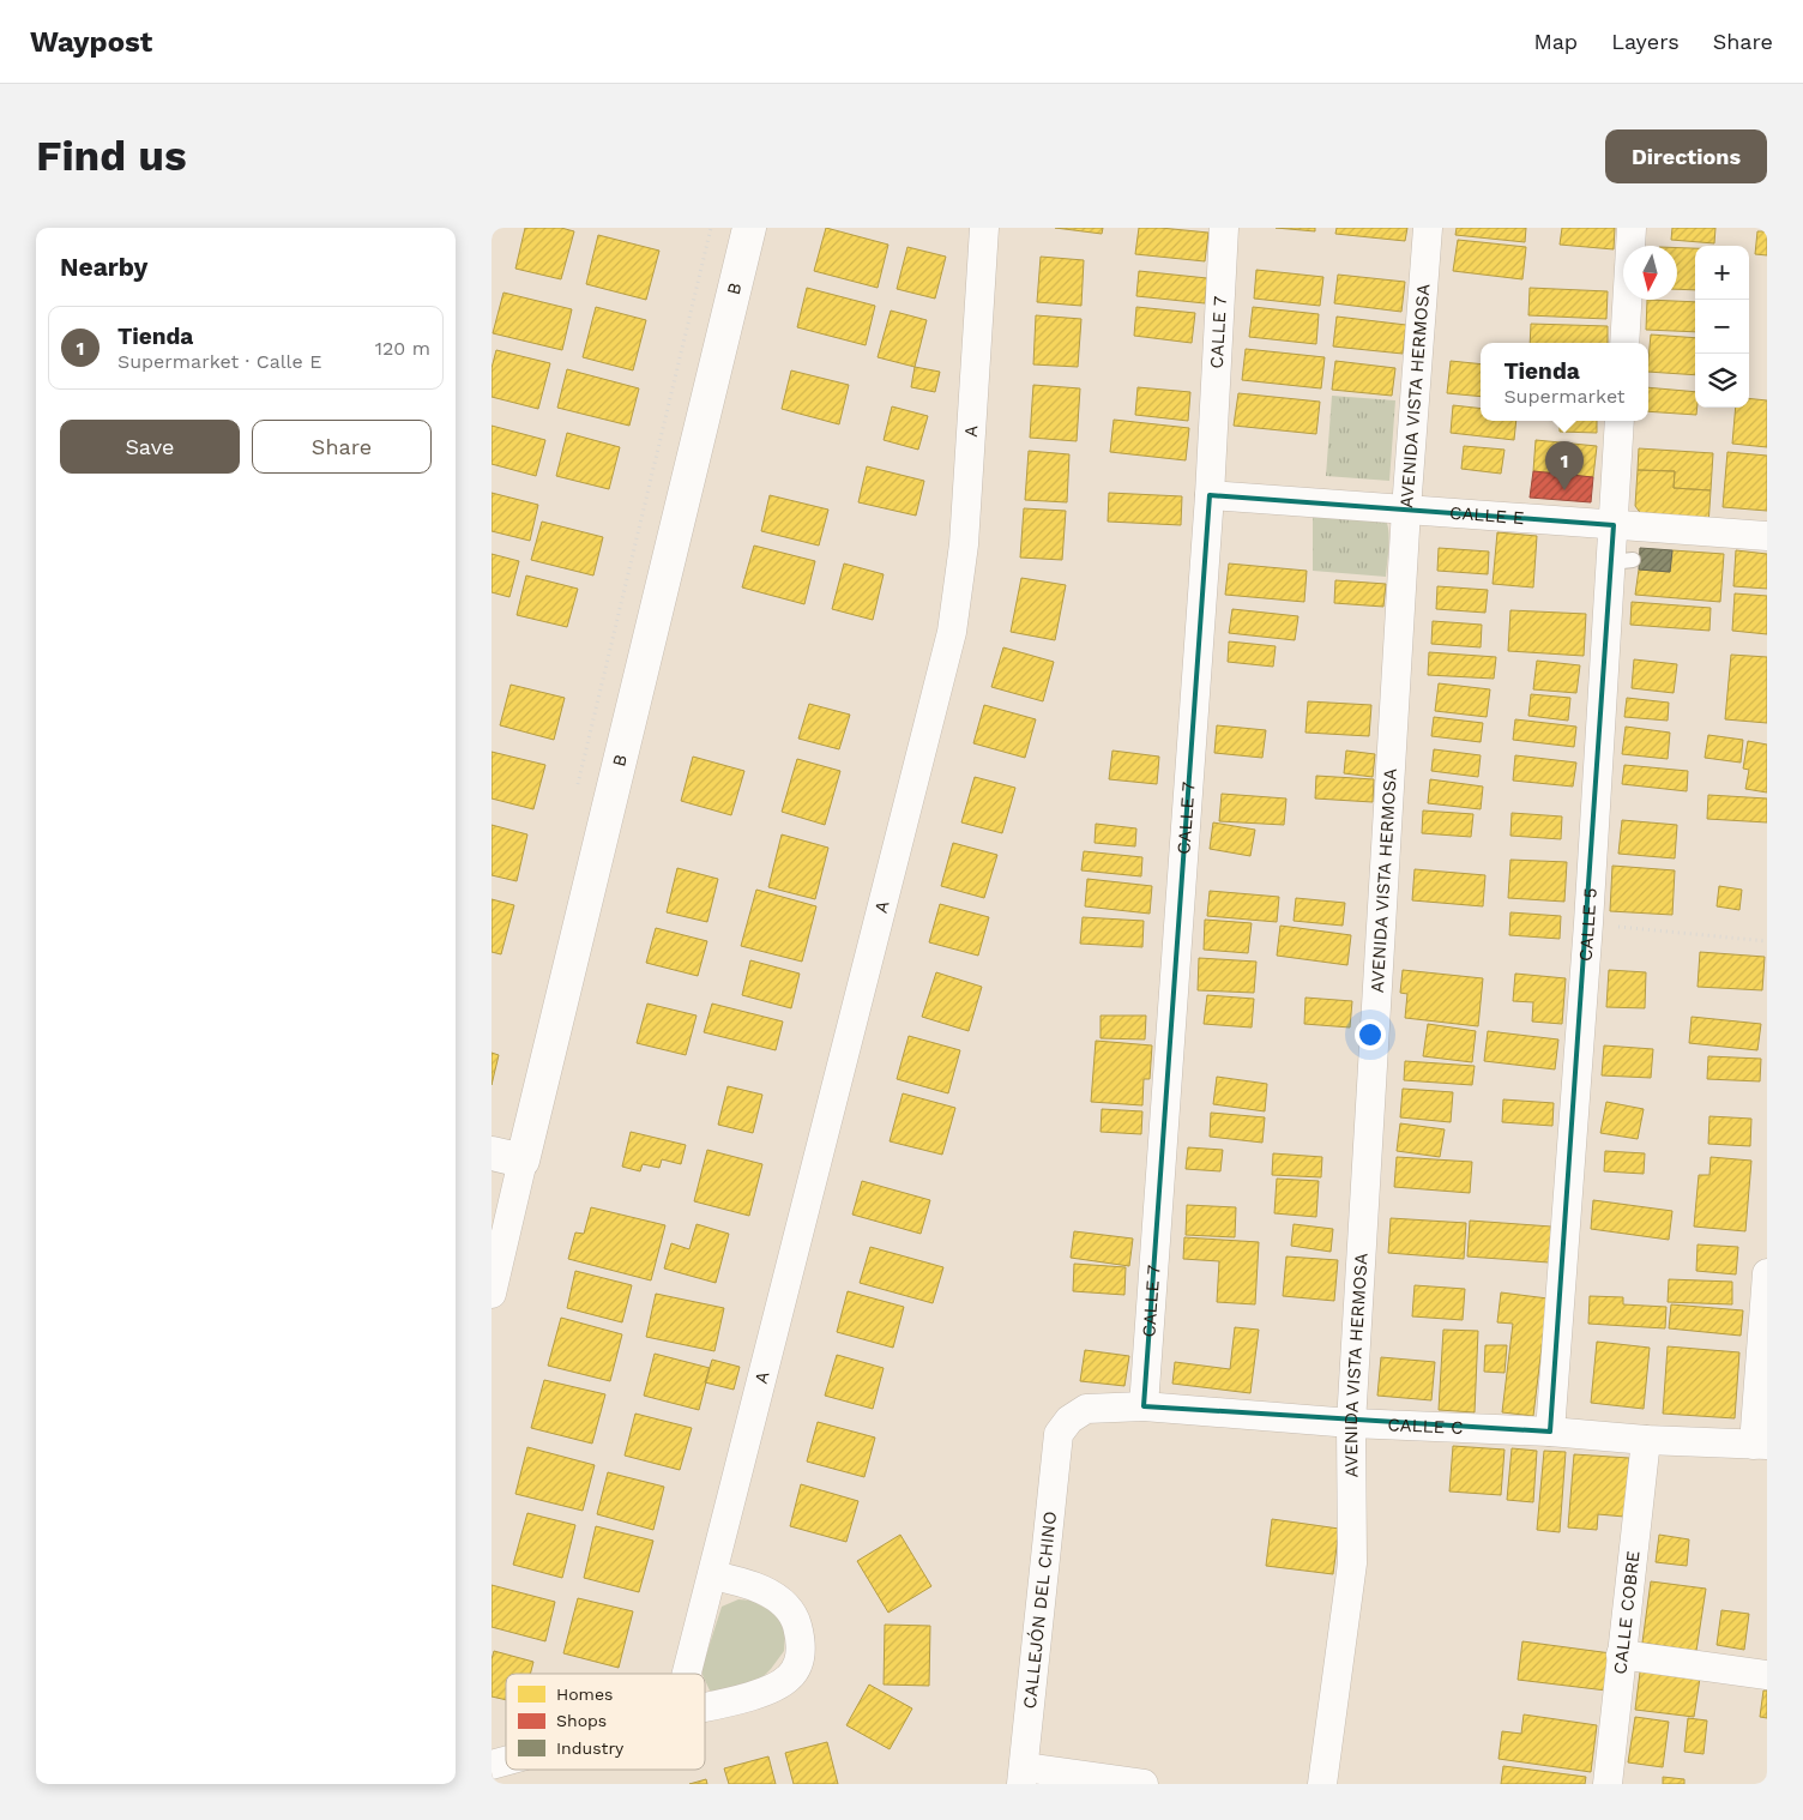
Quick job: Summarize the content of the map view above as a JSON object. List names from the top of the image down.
{
  "streets": {
    "street": [
      "B",
      "CALLE 7",
      "AVENIDA VISTA HERMOSA",
      "A",
      "CALLE E",
      "CALLE 5",
      "CALLE C",
      "CALLEJÓN DEL CHINO",
      "CALLE COBRE"
    ]
  },
  "crossings": [
    ["CALLE 7", "CALLE E"],
    ["CALLE 7", "CALLE C"],
    ["AVENIDA VISTA HERMOSA", "CALLE E"],
    ["AVENIDA VISTA HERMOSA", "CALLE C"],
    ["CALLE E", "CALLE 5"],
    ["CALLE 5", "CALLE C"],
    ["CALLE C", "CALLEJÓN DEL CHINO"],
    ["CALLE C", "CALLE COBRE"]
  ],
  "legend": ["Homes", "Shops", "Industry"],
  "north": "bottom",
  "page": {
    "header": "Waypost",
    "nav": ["Map", "Layers", "Share"],
    "buttons": [
      "Directions",
      ["Save", "Share"]
    ],
    "title": "Find us",
    "heading": "Nearby",
    "map_buttons": ["+", "−"],
    "list": [
      {
        "mark": "1",
        "name": "Tienda",
        "note": "Supermarket · Calle E",
        "value": "120 m"
      }
    ],
    "popup": ["Tienda", "Supermarket"],
    "pins": "1"
  }
}
